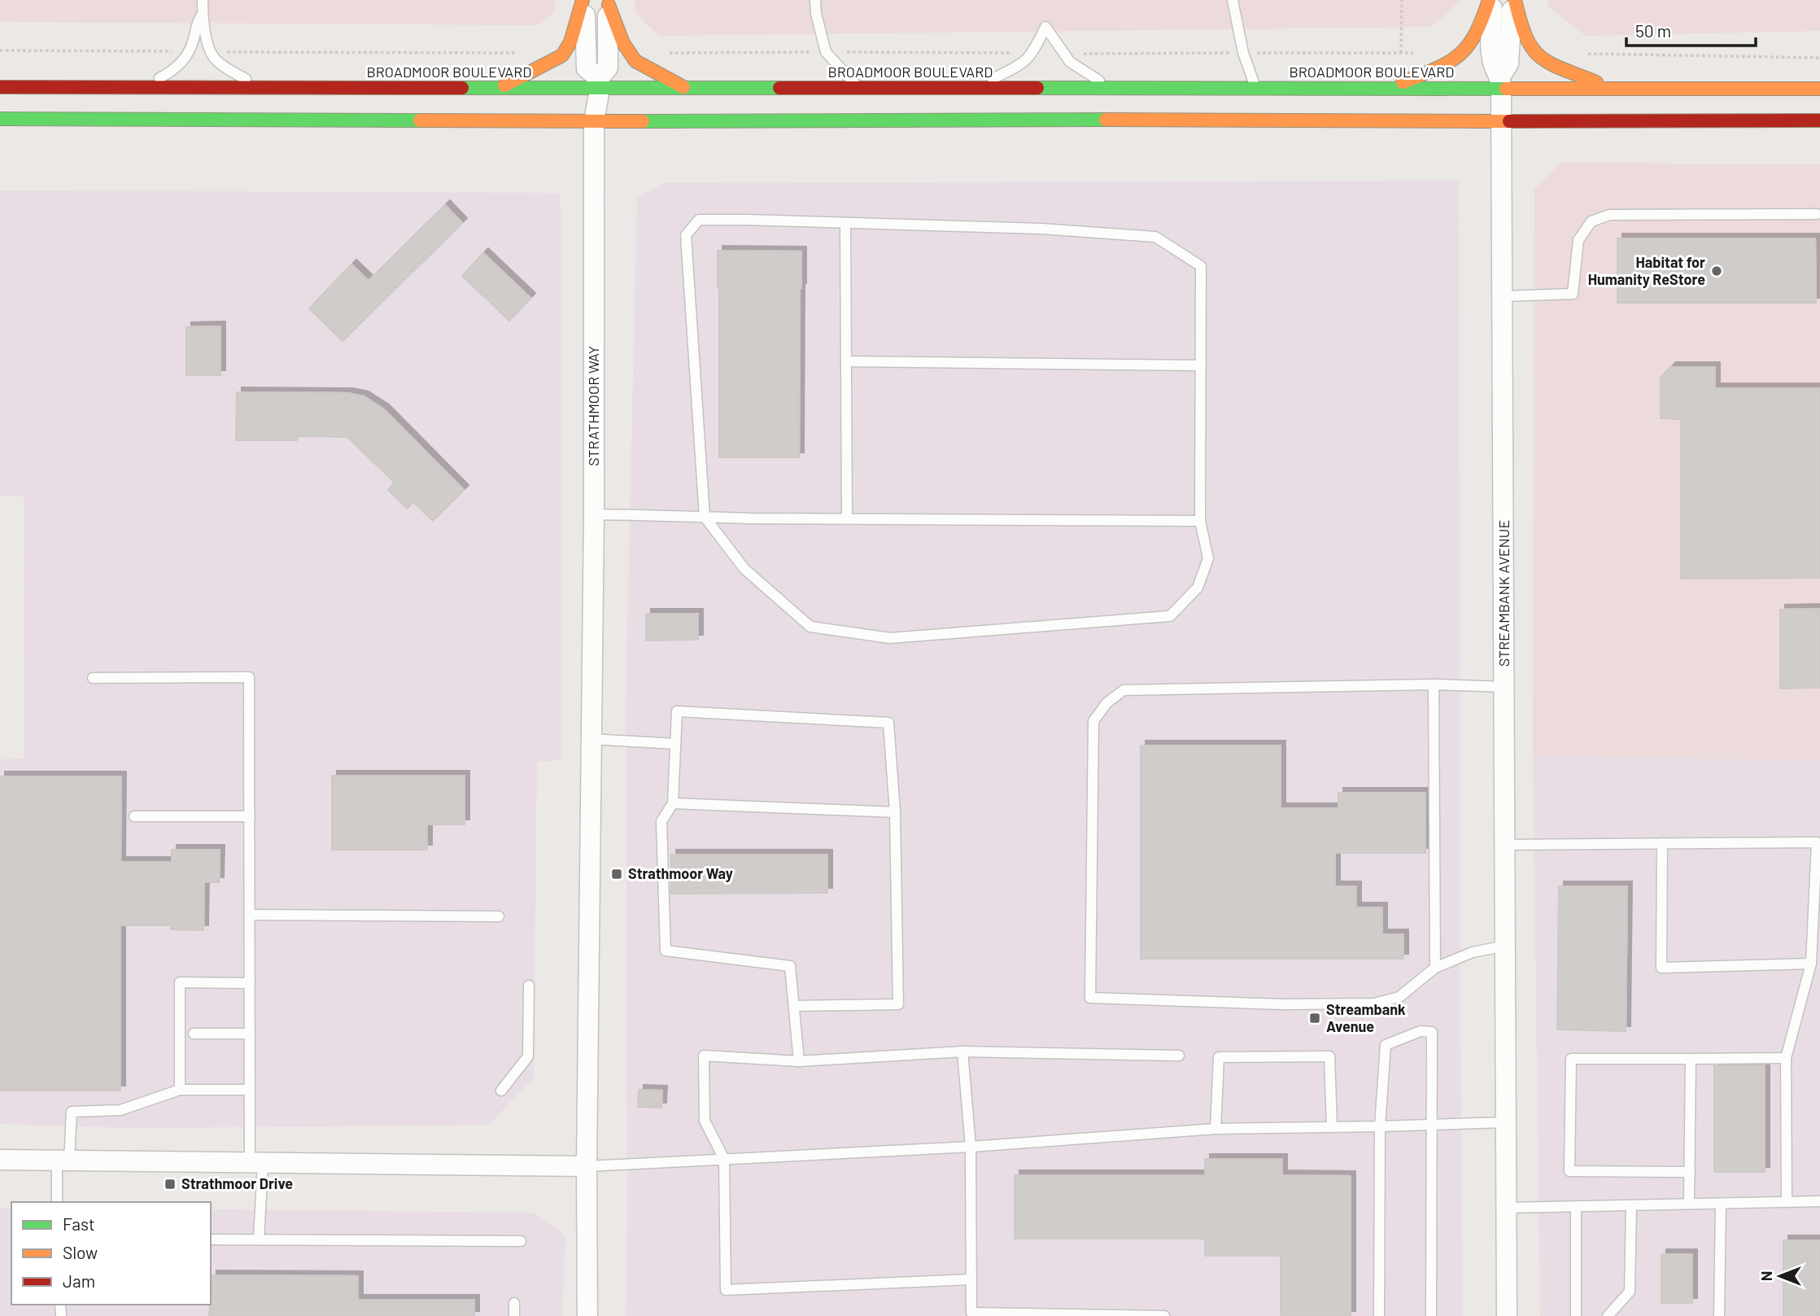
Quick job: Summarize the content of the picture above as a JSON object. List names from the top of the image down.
{
  "streets": {
    "main road": ["BROADMOOR BOULEVARD"],
    "street": ["STRATHMOOR WAY", "STREAMBANK AVENUE"]
  },
  "crossings": [
    ["BROADMOOR BOULEVARD", "STRATHMOOR WAY"],
    ["BROADMOOR BOULEVARD", "STREAMBANK AVENUE"]
  ],
  "places": {
    "other": ["Habitat for Humanity ReStore"],
    "transit": ["Strathmoor Way", "Streambank Avenue", "Strathmoor Drive"]
  },
  "legend": ["Fast", "Slow", "Jam"],
  "scale_bar": "50 m",
  "north": "left"
}
